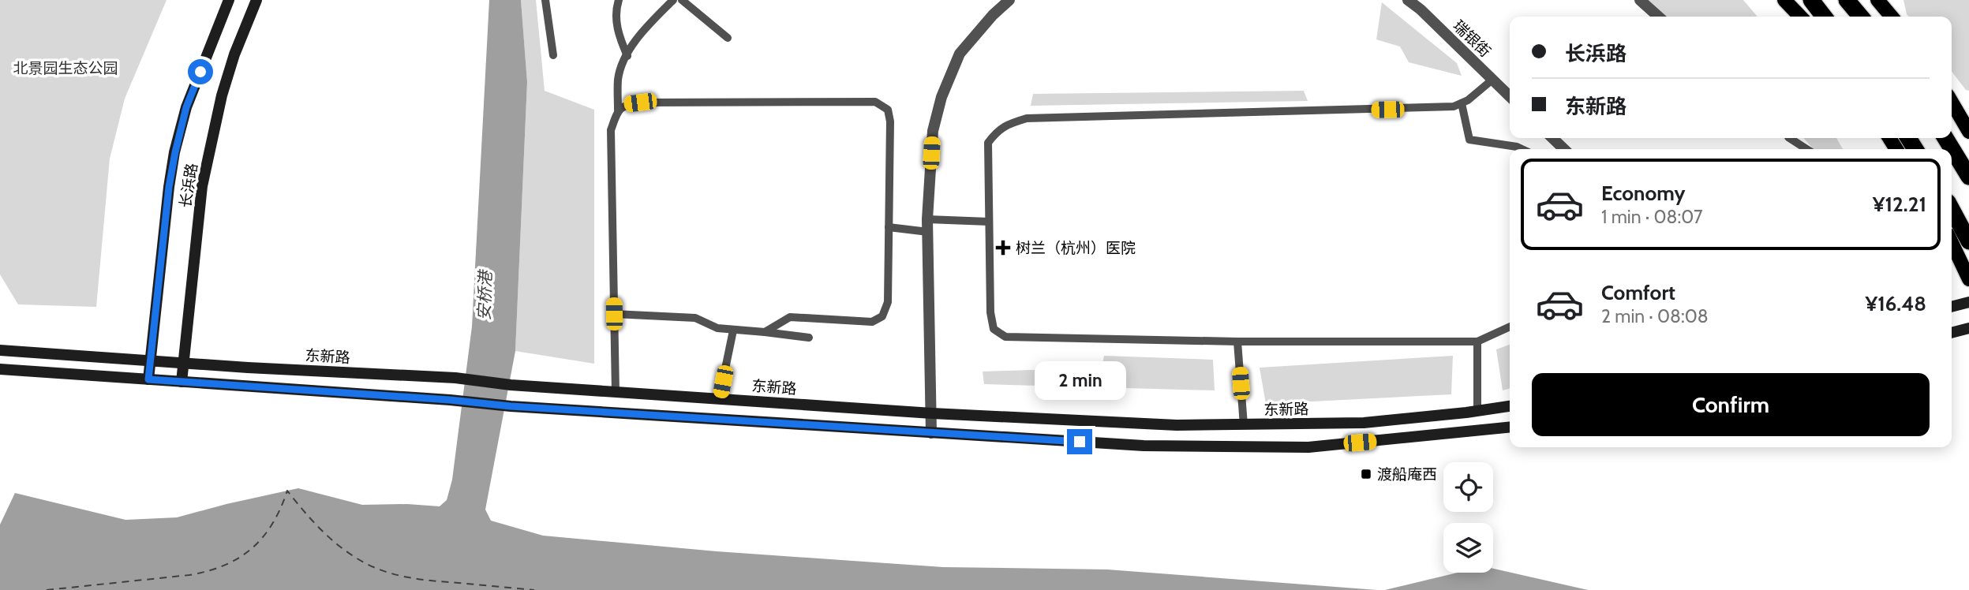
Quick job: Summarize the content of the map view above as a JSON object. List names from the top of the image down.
{
  "streets": {
    "main road": ["长浜路", "东新路"],
    "street": ["瑞银街"]
  },
  "crossings": [
    ["长浜路", "东新路"]
  ],
  "water": ["安桥港"],
  "parks": ["北景园生态公园"],
  "places": {
    "health": ["树兰（杭州）医院"],
    "transit": ["渡船庵西"]
  },
  "page": {
    "banner": ["长浜路", "东新路"],
    "list": [
      {
        "name": "Economy",
        "note": "1 min · 08:07",
        "value": "¥12.21"
      },
      {
        "name": "Comfort",
        "note": "2 min · 08:08",
        "value": "¥16.48"
      }
    ],
    "bubble": "2 min",
    "buttons": "Confirm"
  }
}
